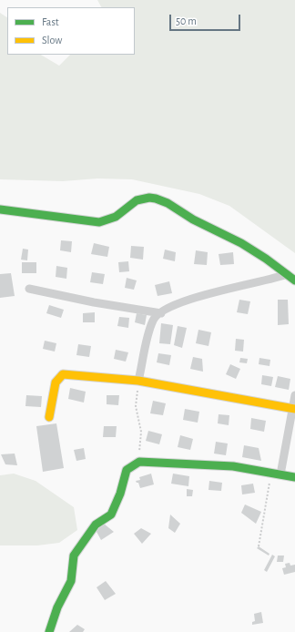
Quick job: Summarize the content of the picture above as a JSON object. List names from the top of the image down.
{
  "legend": ["Fast", "Slow"],
  "scale_bar": "50 m"
}
